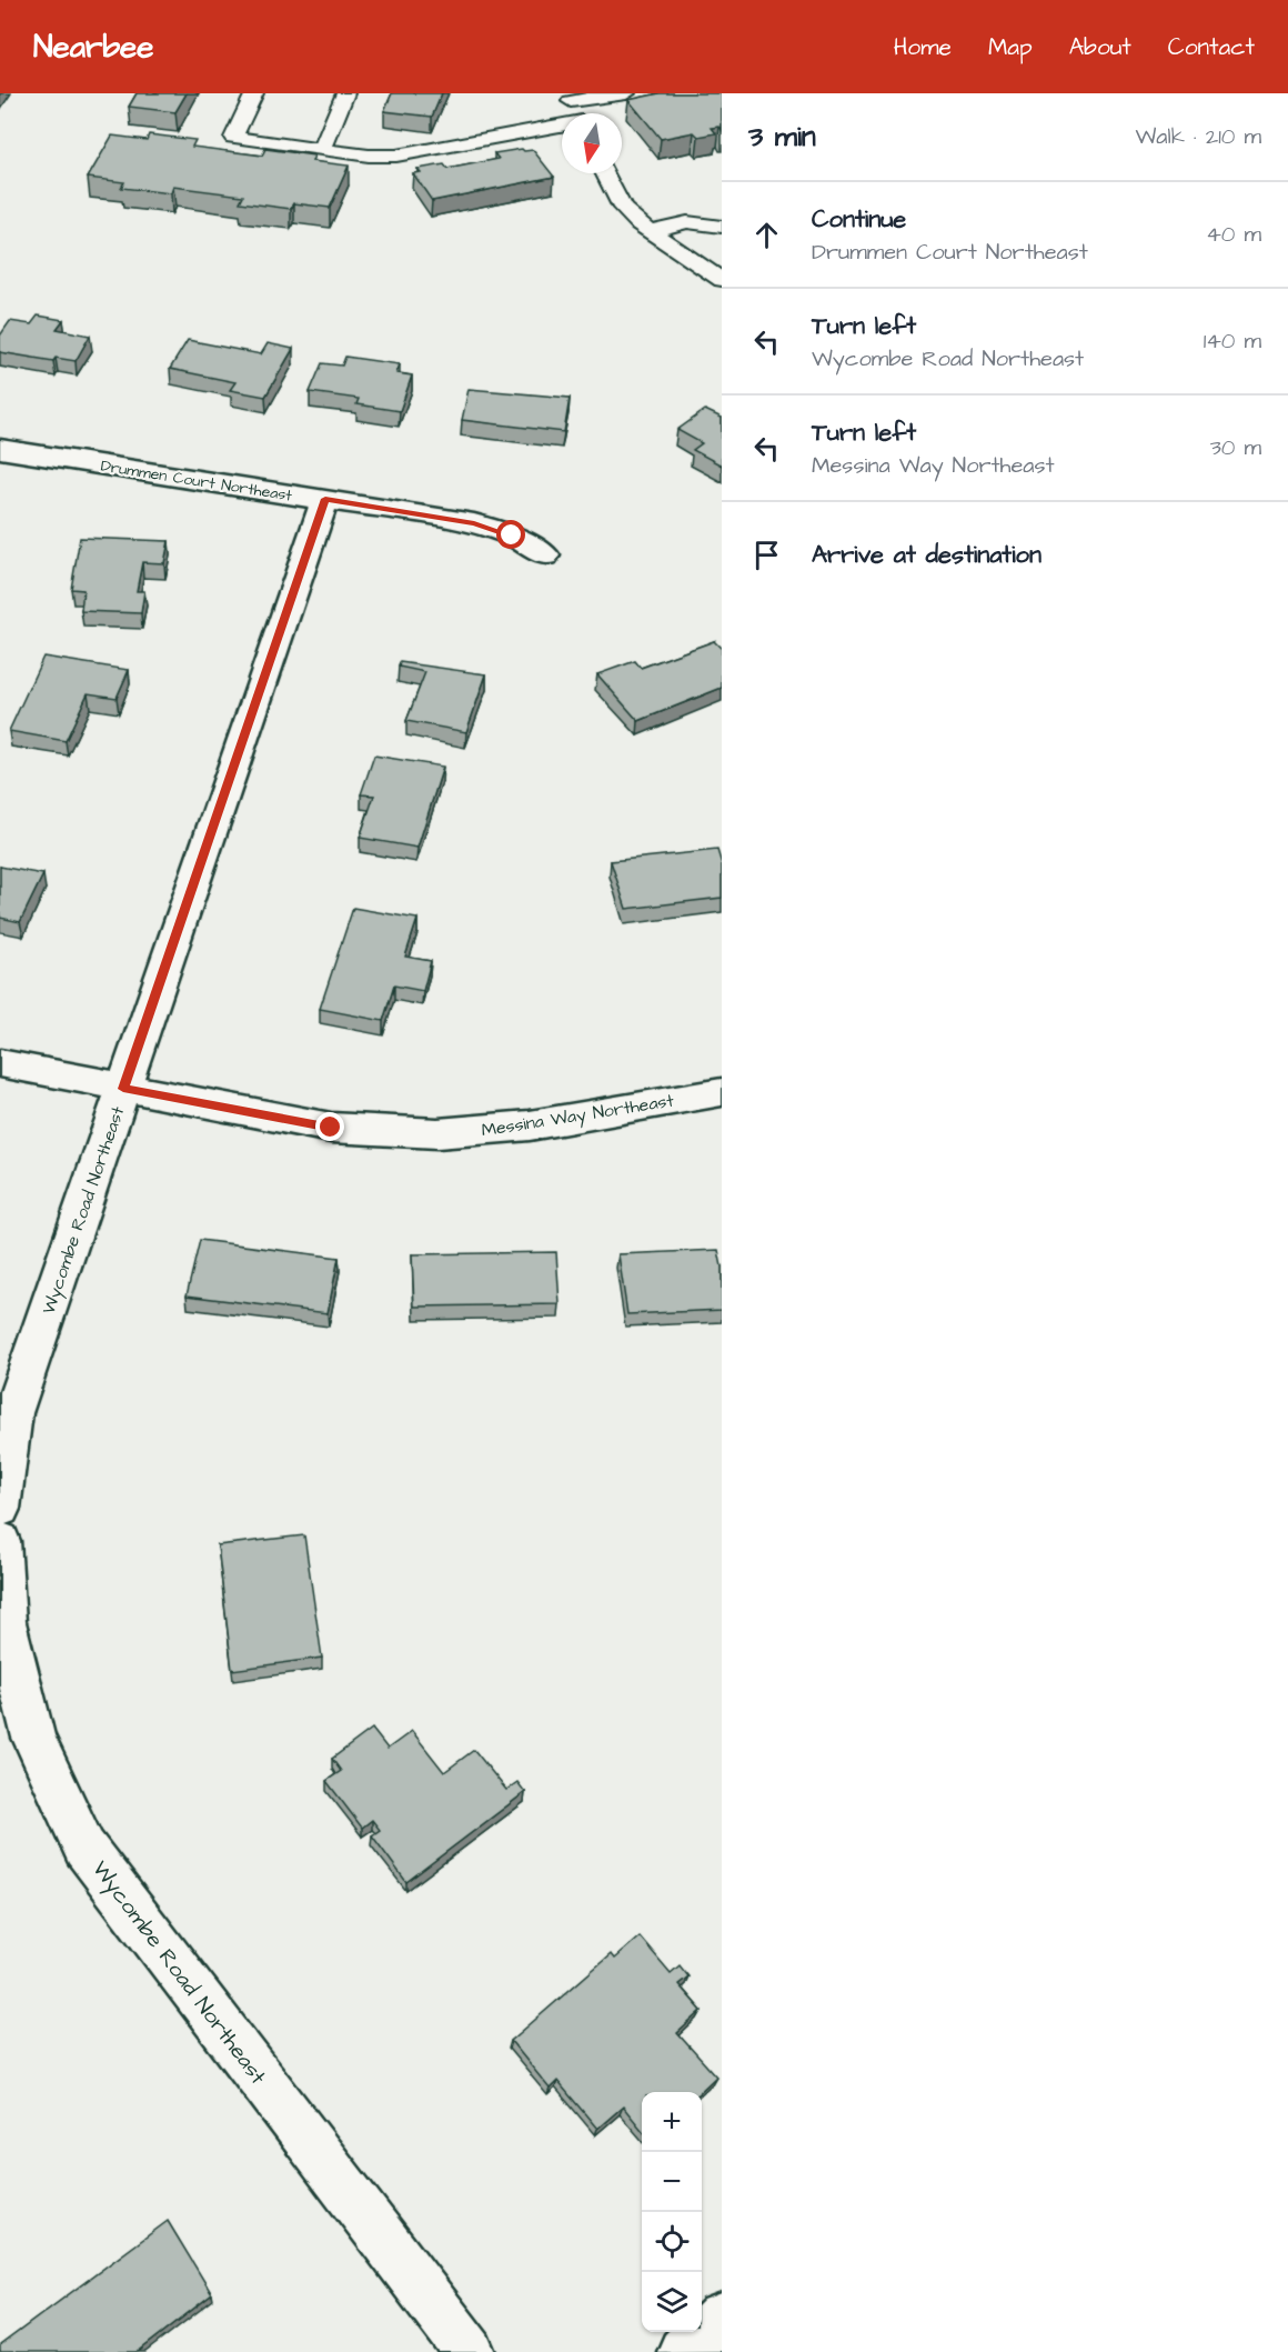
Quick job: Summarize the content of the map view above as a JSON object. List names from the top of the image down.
{
  "streets": {
    "street": ["Drummen Court Northeast", "Messina Way Northeast", "Wycombe Road Northeast"]
  },
  "crossings": [
    ["Drummen Court Northeast", "Wycombe Road Northeast"],
    ["Messina Way Northeast", "Wycombe Road Northeast"]
  ],
  "north": "bottom",
  "page": {
    "header": "Nearbee",
    "nav": [
      "Home",
      "Map",
      "About",
      "Contact"
    ],
    "heading": ["3 min", "Walk · 210 m"],
    "list": [
      ["Continue", "Drummen Court Northeast", "40 m"],
      ["Turn left", "Wycombe Road Northeast", "140 m"],
      ["Turn left", "Messina Way Northeast", "30 m"],
      "Arrive at destination"
    ],
    "map_buttons": ["+", "−"]
  }
}
